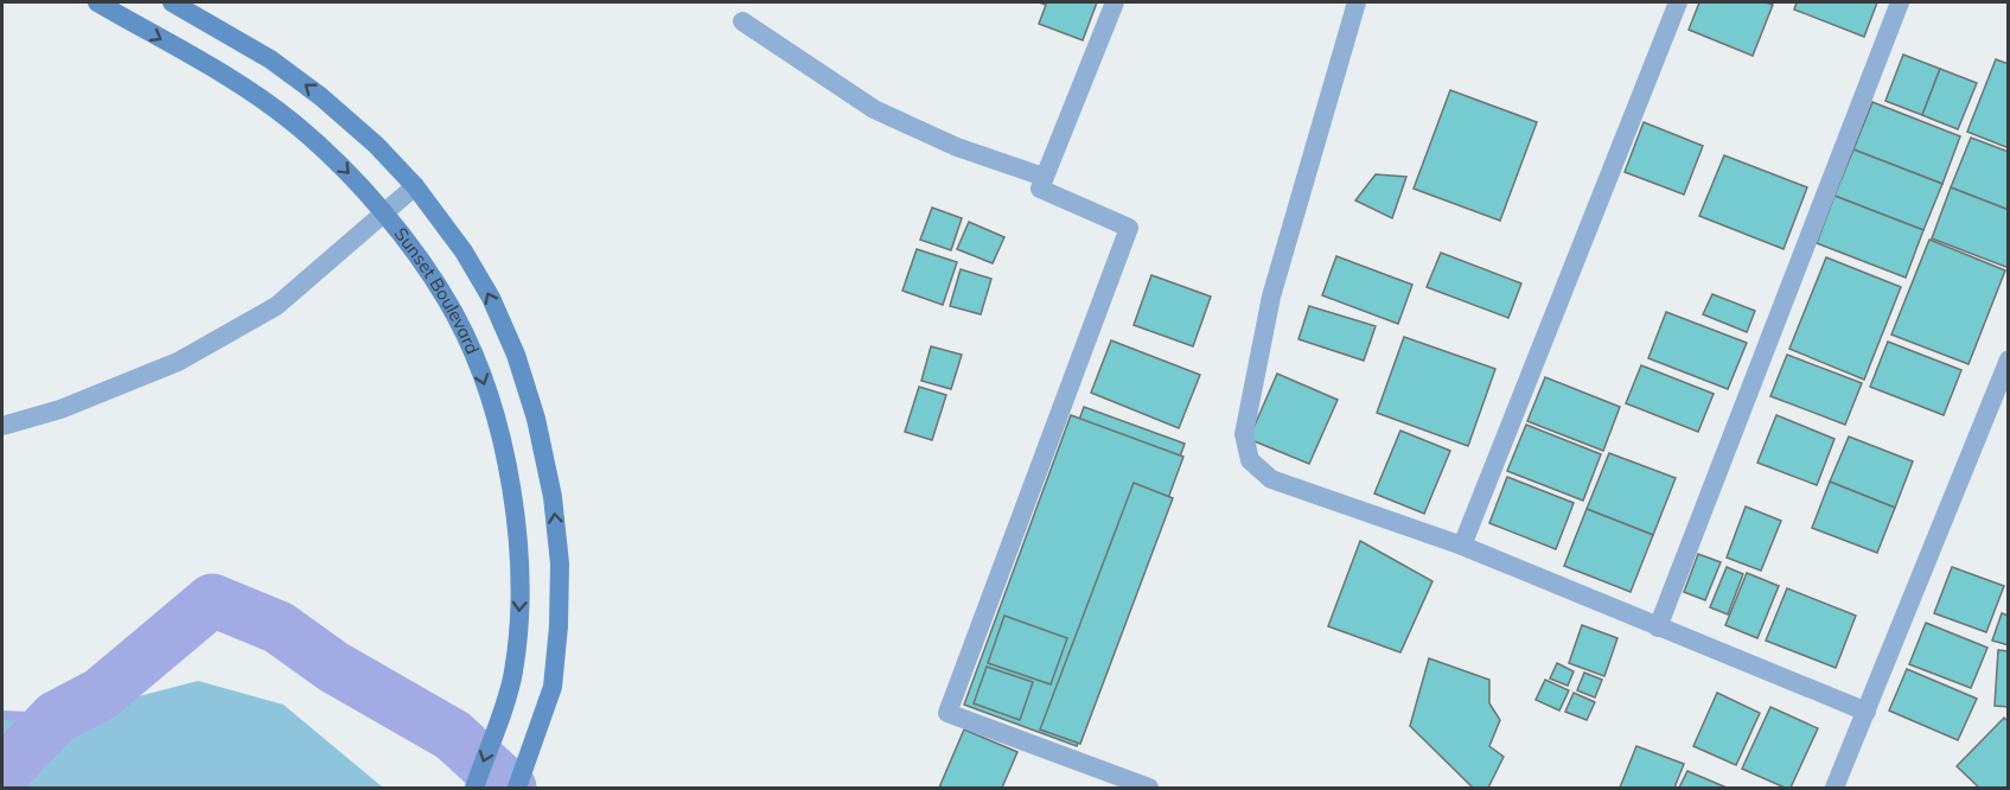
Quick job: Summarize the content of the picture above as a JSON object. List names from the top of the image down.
{
  "streets": {
    "main road": ["Sunset Boulevard"]
  }
}
